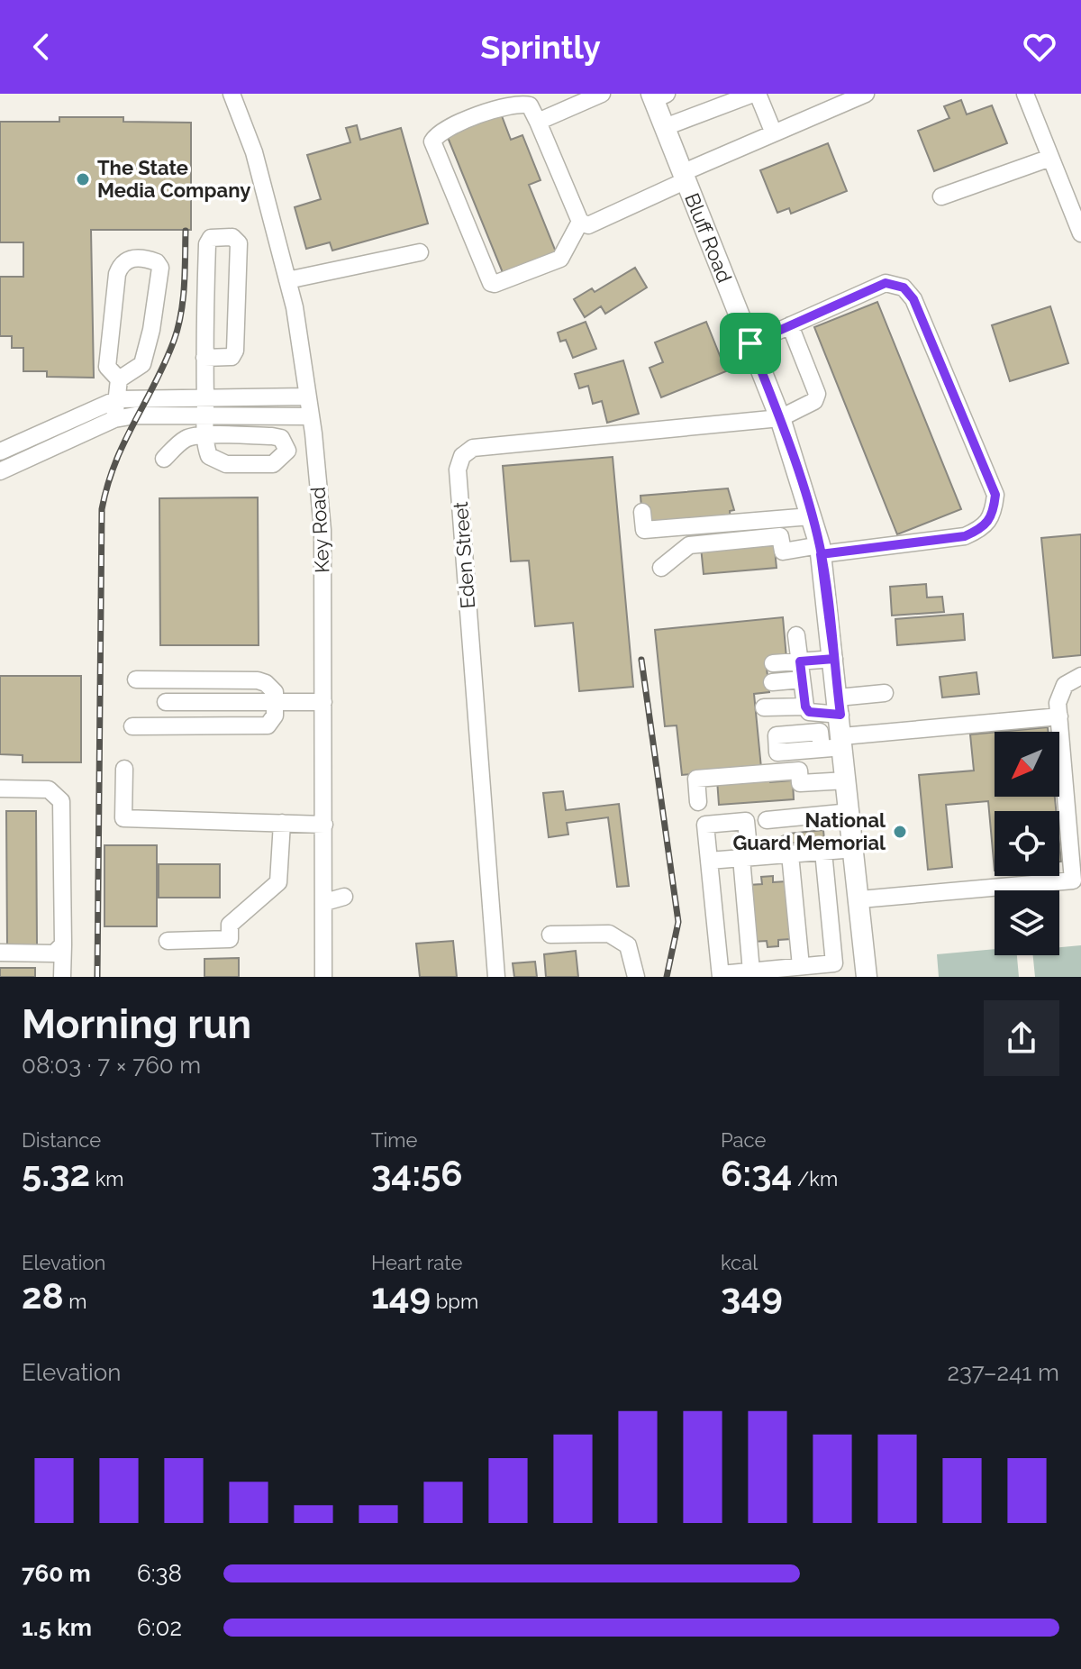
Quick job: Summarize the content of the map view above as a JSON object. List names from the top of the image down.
{
  "streets": {
    "main road": ["Bluff Road"],
    "street": ["Key Road", "Eden Street"]
  },
  "crossings": [
    ["Bluff Road", "Eden Street"]
  ],
  "places": ["The State Media Company", "National Guard Memorial"],
  "north": "bottom left",
  "page": {
    "header": "Sprintly",
    "heading": ["Morning run", "08:03 · 7 × 760 m"],
    "stats": [
      ["Distance", "5.32 km"],
      ["Time", "34:56"],
      ["Pace", "6:34 /km"],
      ["Elevation", "28 m"],
      ["Heart rate", "149 bpm"],
      ["kcal", "349"]
    ],
    "chart": ["Elevation", "237–241 m"],
    "list": [
      {
        "name": "760 m",
        "note": "6:38"
      },
      {
        "name": "1.5 km",
        "note": "6:02"
      }
    ]
  }
}
